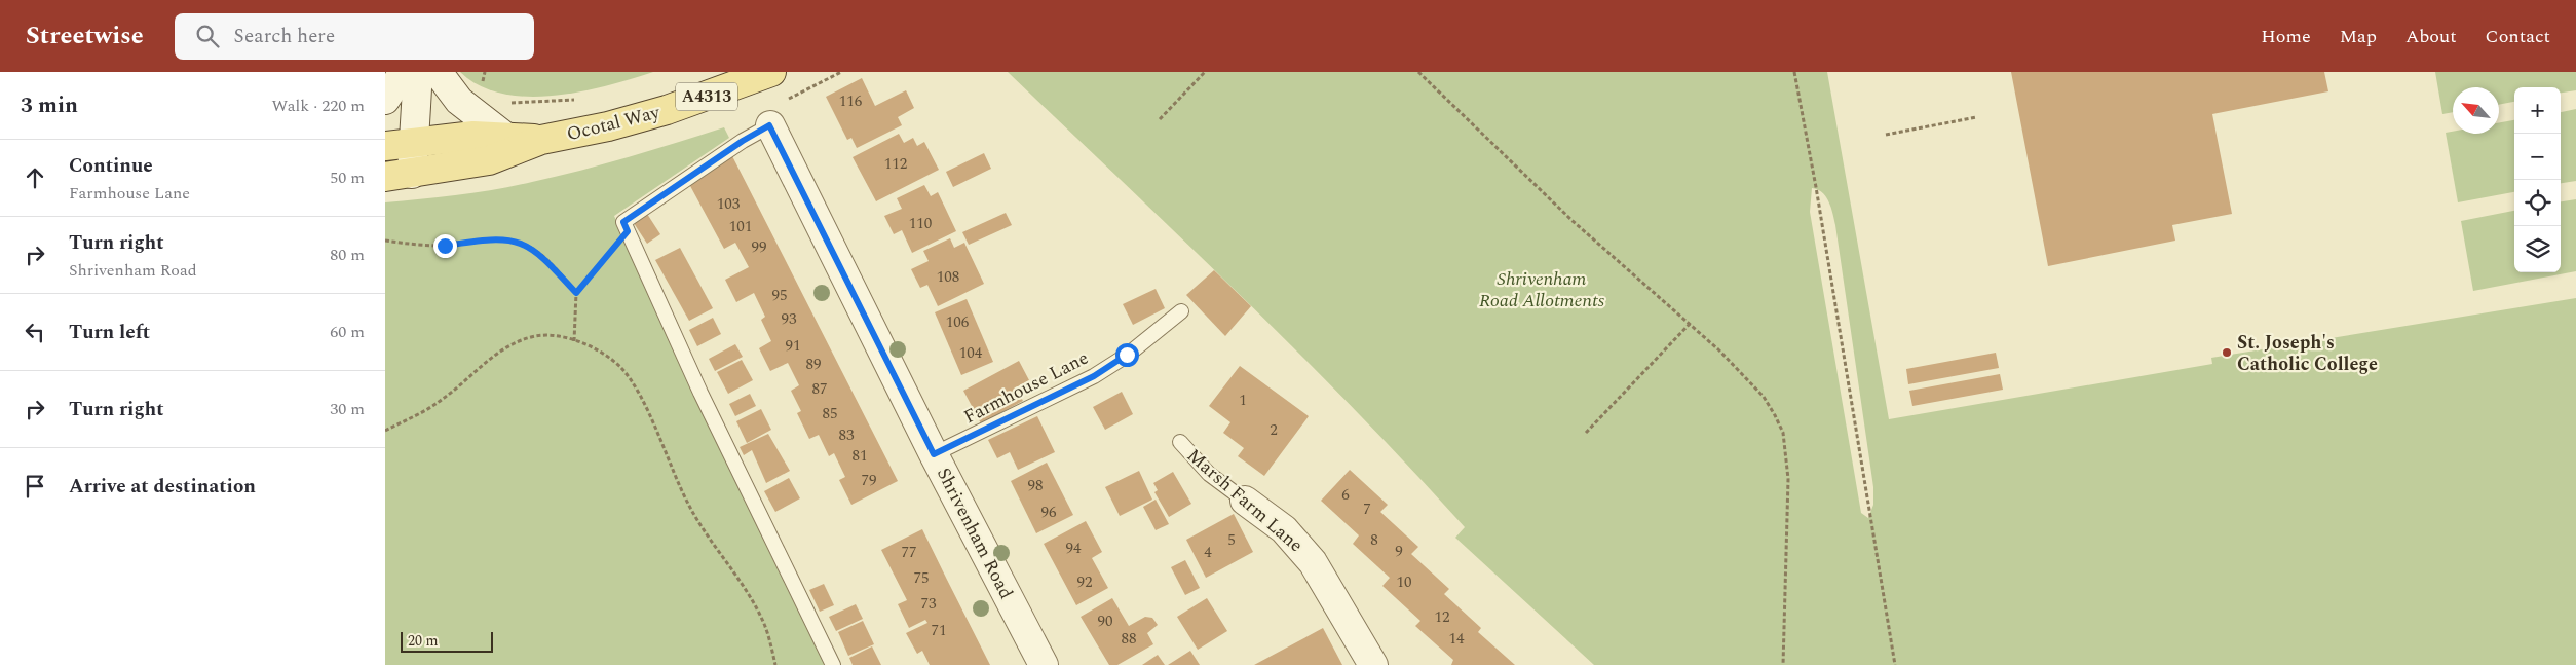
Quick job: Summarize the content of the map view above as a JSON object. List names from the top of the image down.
{
  "streets": {
    "main road": ["A4313", "Ocotal Way"],
    "street": ["Marsh Farm Lane", "Shrivenham Road"],
    "lane": ["Farmhouse Lane"]
  },
  "crossings": [
    ["Farmhouse Lane", "Shrivenham Road"]
  ],
  "parks": ["Shrivenham Road Allotments"],
  "places": ["St. Joseph's Catholic College"],
  "house_numbers": [
    "116",
    "112",
    "103",
    "110",
    "101",
    "99",
    "108",
    "95",
    "93",
    "106",
    "91",
    "104",
    "89",
    "87",
    "1",
    "85",
    "2",
    "83",
    "81",
    "79",
    "98",
    "6",
    "7",
    "96",
    "5",
    "8",
    "94",
    "9",
    "77",
    "4",
    "75",
    "92",
    "10",
    "73",
    "12",
    "90",
    "71",
    "88",
    "14"
  ],
  "scale_bar": "20 m",
  "north": "top left",
  "page": {
    "header": "Streetwise",
    "search": "Search here",
    "nav": [
      "Home",
      "Map",
      "About",
      "Contact"
    ],
    "heading": ["3 min", "Walk · 220 m"],
    "map_buttons": ["+", "−"],
    "list": [
      ["Continue", "Farmhouse Lane", "50 m"],
      ["Turn right", "Shrivenham Road", "80 m"],
      ["Turn left", "60 m"],
      ["Turn right", "30 m"],
      "Arrive at destination"
    ],
    "scale": "20 m"
  }
}
